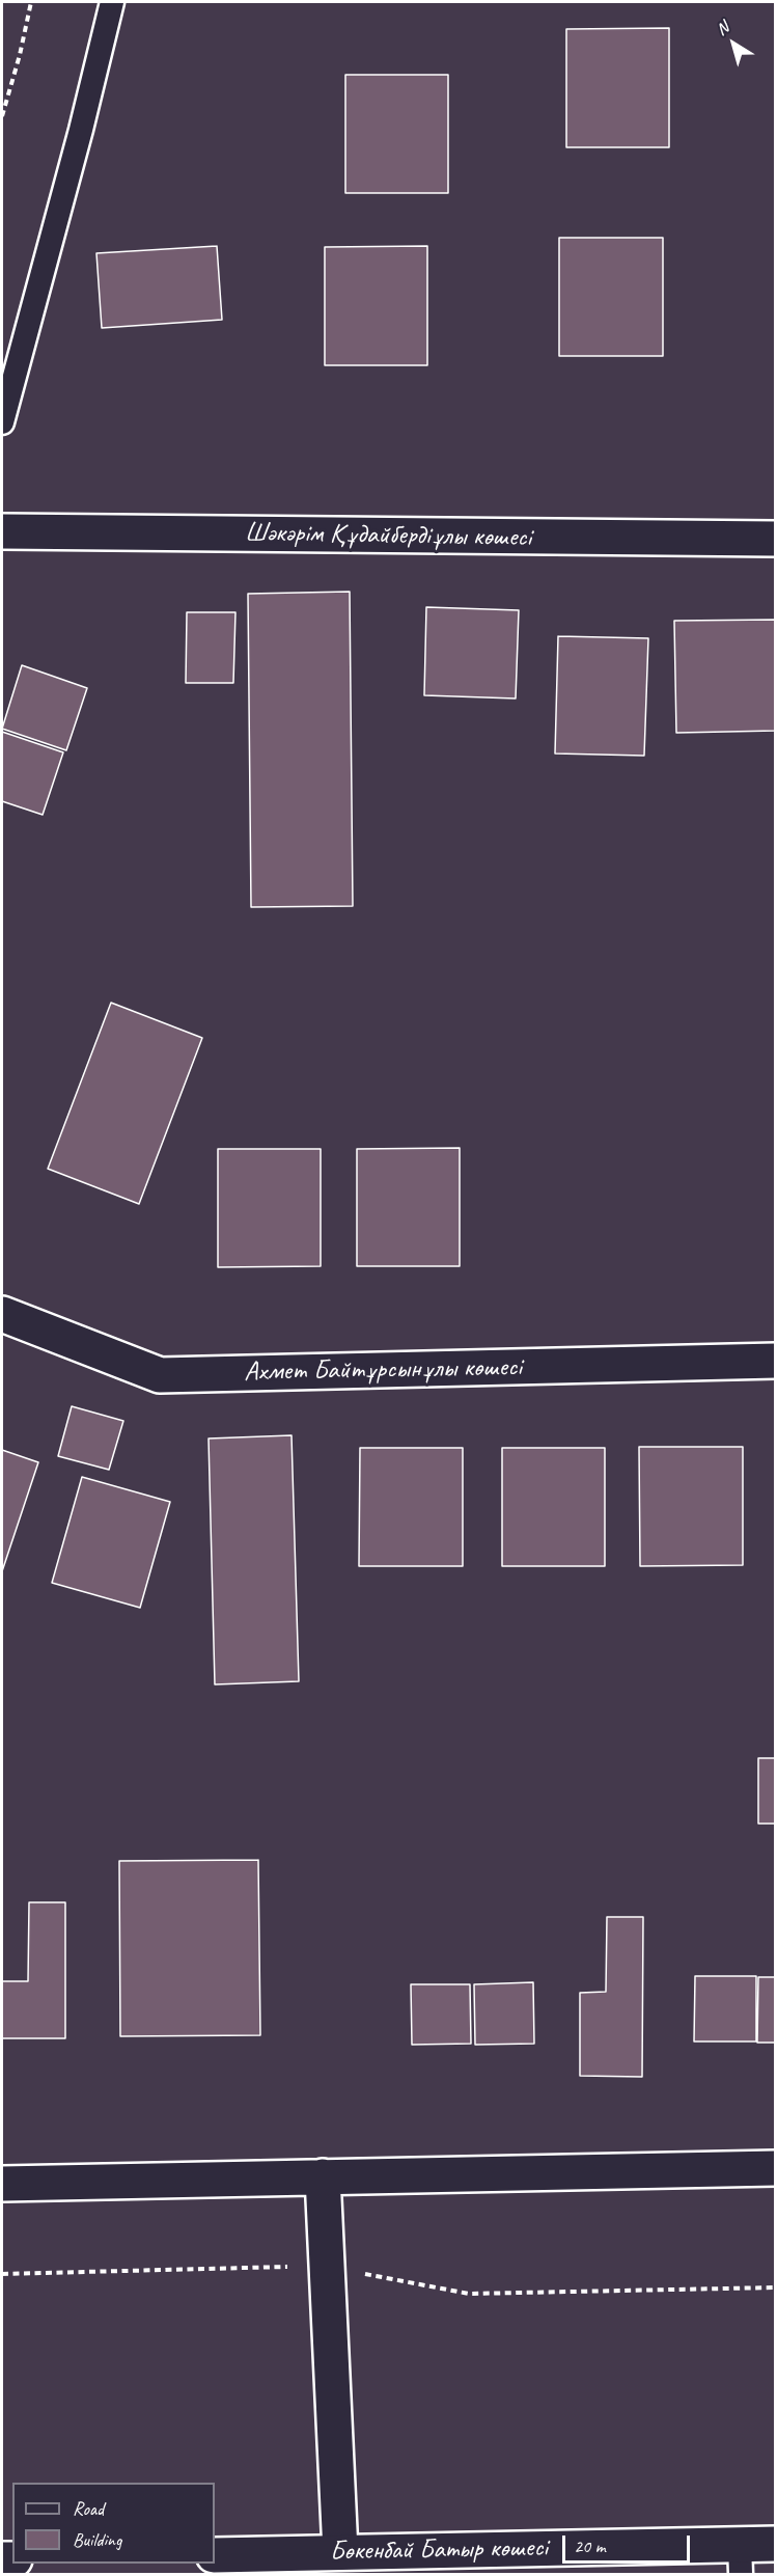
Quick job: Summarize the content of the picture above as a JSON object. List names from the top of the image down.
{
  "streets": {
    "street": ["Шәкәрім Құдайбердіұлы көшесі", "Ахмет Байтұрсынұлы көшесі", "Бөкенбай Батыр көшесі"]
  },
  "legend": ["Road", "Building"],
  "scale_bar": "20 m",
  "north": "top left"
}
